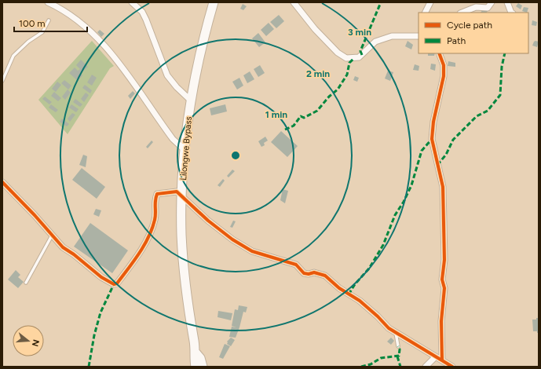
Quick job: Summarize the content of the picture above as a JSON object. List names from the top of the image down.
{
  "streets": {
    "main road": ["Lilongwe Bypass"]
  },
  "legend": ["Cycle path", "Path"],
  "scale_bar": "100 m",
  "north": "right",
  "rings": ["3 min", "2 min", "1 min"]
}
